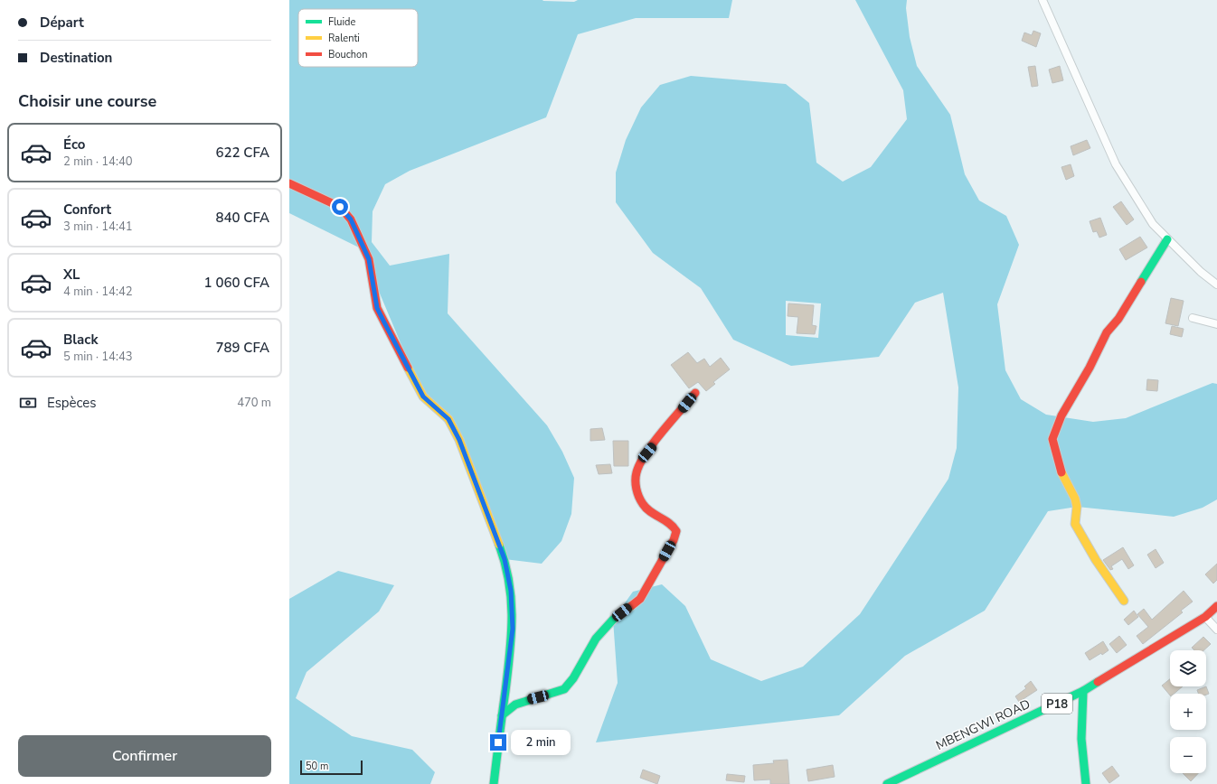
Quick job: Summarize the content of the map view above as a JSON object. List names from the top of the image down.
{
  "streets": {
    "street": ["P18", "MBENGWI ROAD"]
  },
  "legend": ["Fluide", "Ralenti", "Bouchon"],
  "scale_bar": "50 m",
  "page": {
    "banner": ["Départ", "Destination"],
    "heading": "Choisir une course",
    "list": [
      {
        "name": "Éco",
        "note": "2 min · 14:40",
        "value": "622 CFA"
      },
      {
        "name": "Confort",
        "note": "3 min · 14:41",
        "value": "840 CFA"
      },
      {
        "name": "XL",
        "note": "4 min · 14:42",
        "value": "1 060 CFA"
      },
      {
        "name": "Black",
        "note": "5 min · 14:43",
        "value": "789 CFA"
      }
    ],
    "pay": ["Espèces", "470 m"],
    "map_buttons": ["+", "−"],
    "buttons": "Confirmer",
    "bubble": "2 min",
    "scale": "50 m"
  }
}
